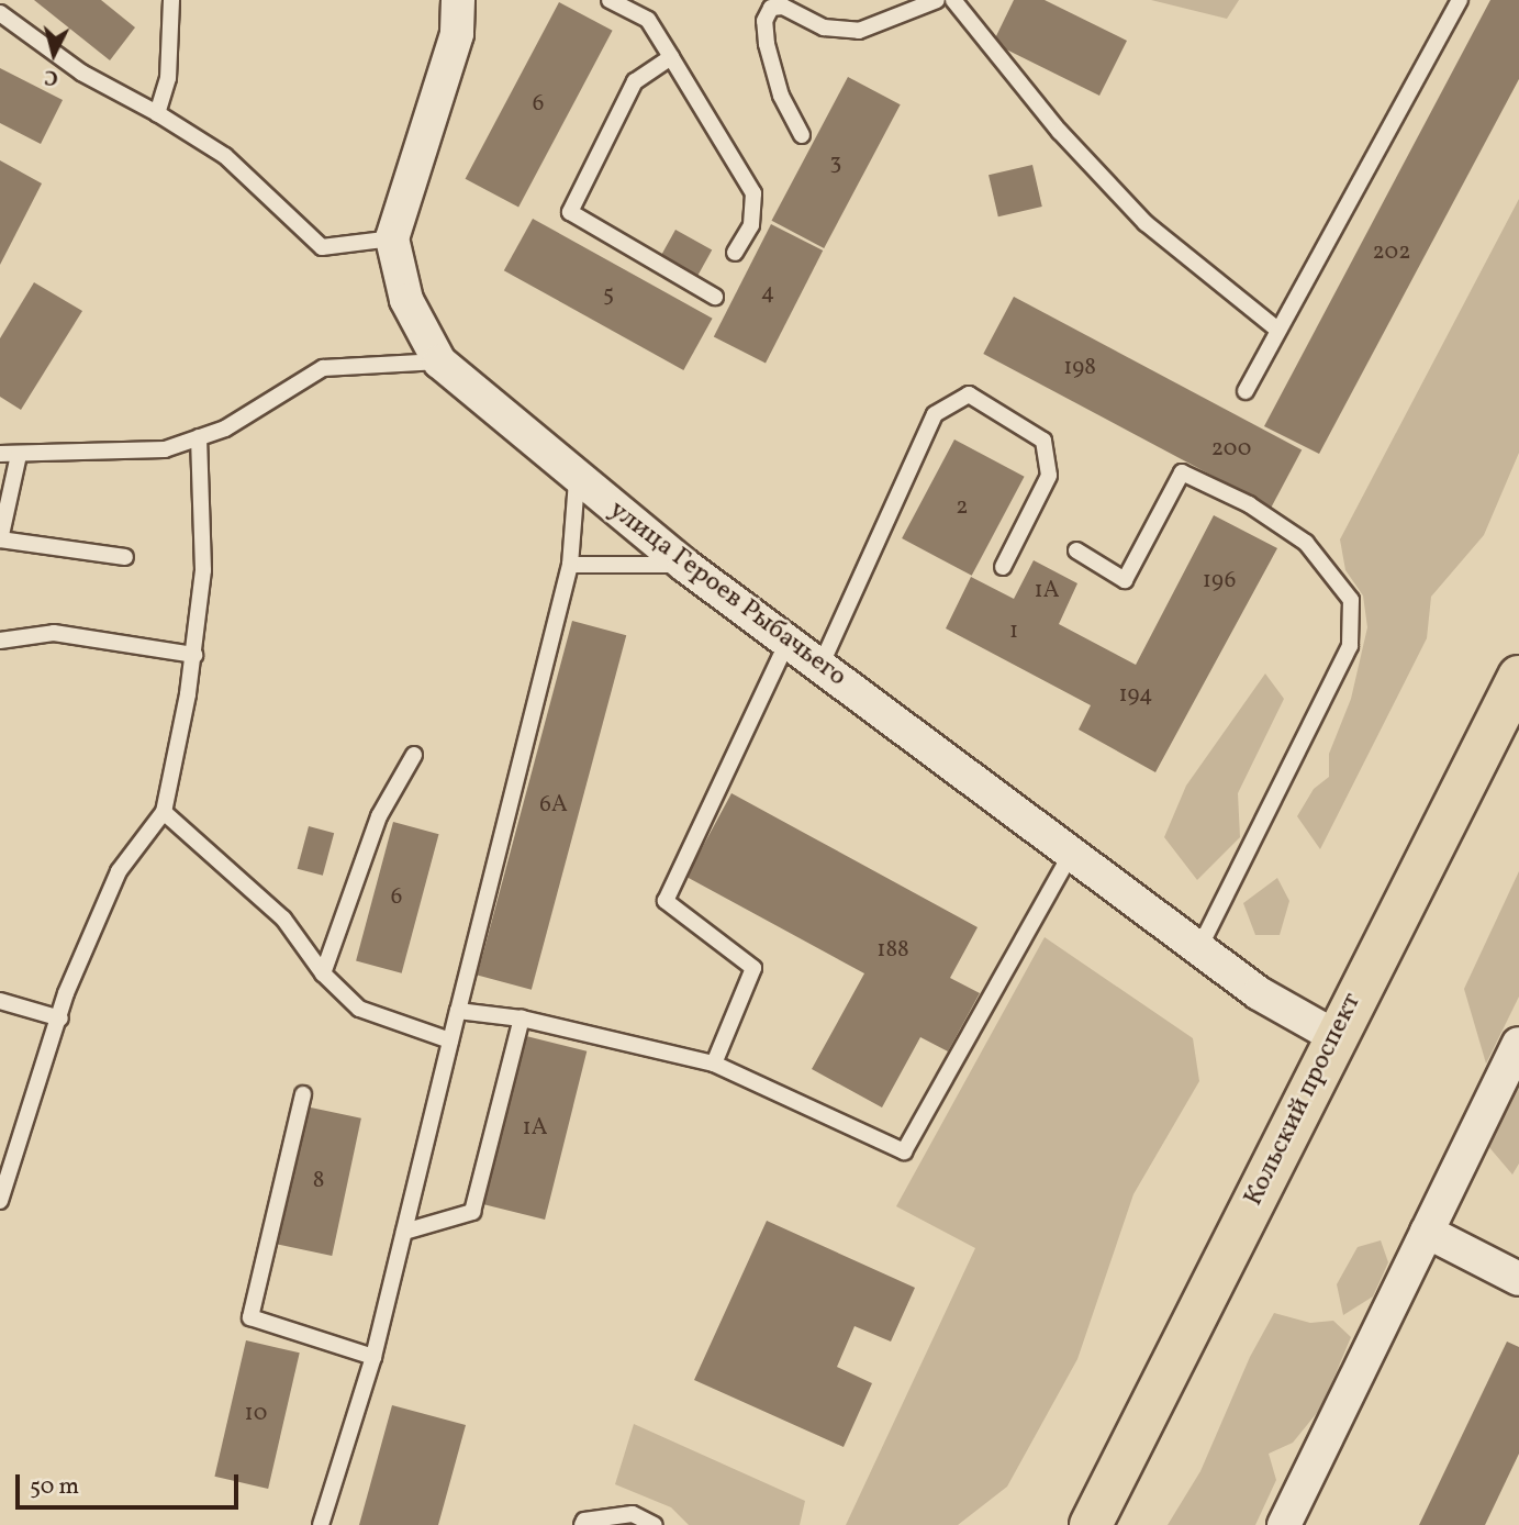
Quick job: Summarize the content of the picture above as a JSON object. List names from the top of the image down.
{
  "streets": {
    "main road": ["Кольский проспект"],
    "street": ["улица Героев Рыбачьего"]
  },
  "crossings": [
    ["улица Героев Рыбачьего", "Кольский проспект"]
  ],
  "house_numbers": [
    "6",
    "3",
    "202",
    "4",
    "5",
    "198",
    "200",
    "2",
    "196",
    "1А",
    "1",
    "194",
    "6А",
    "6",
    "188",
    "1А",
    "8",
    "10"
  ],
  "scale_bar": "50 m",
  "north": "bottom"
}
